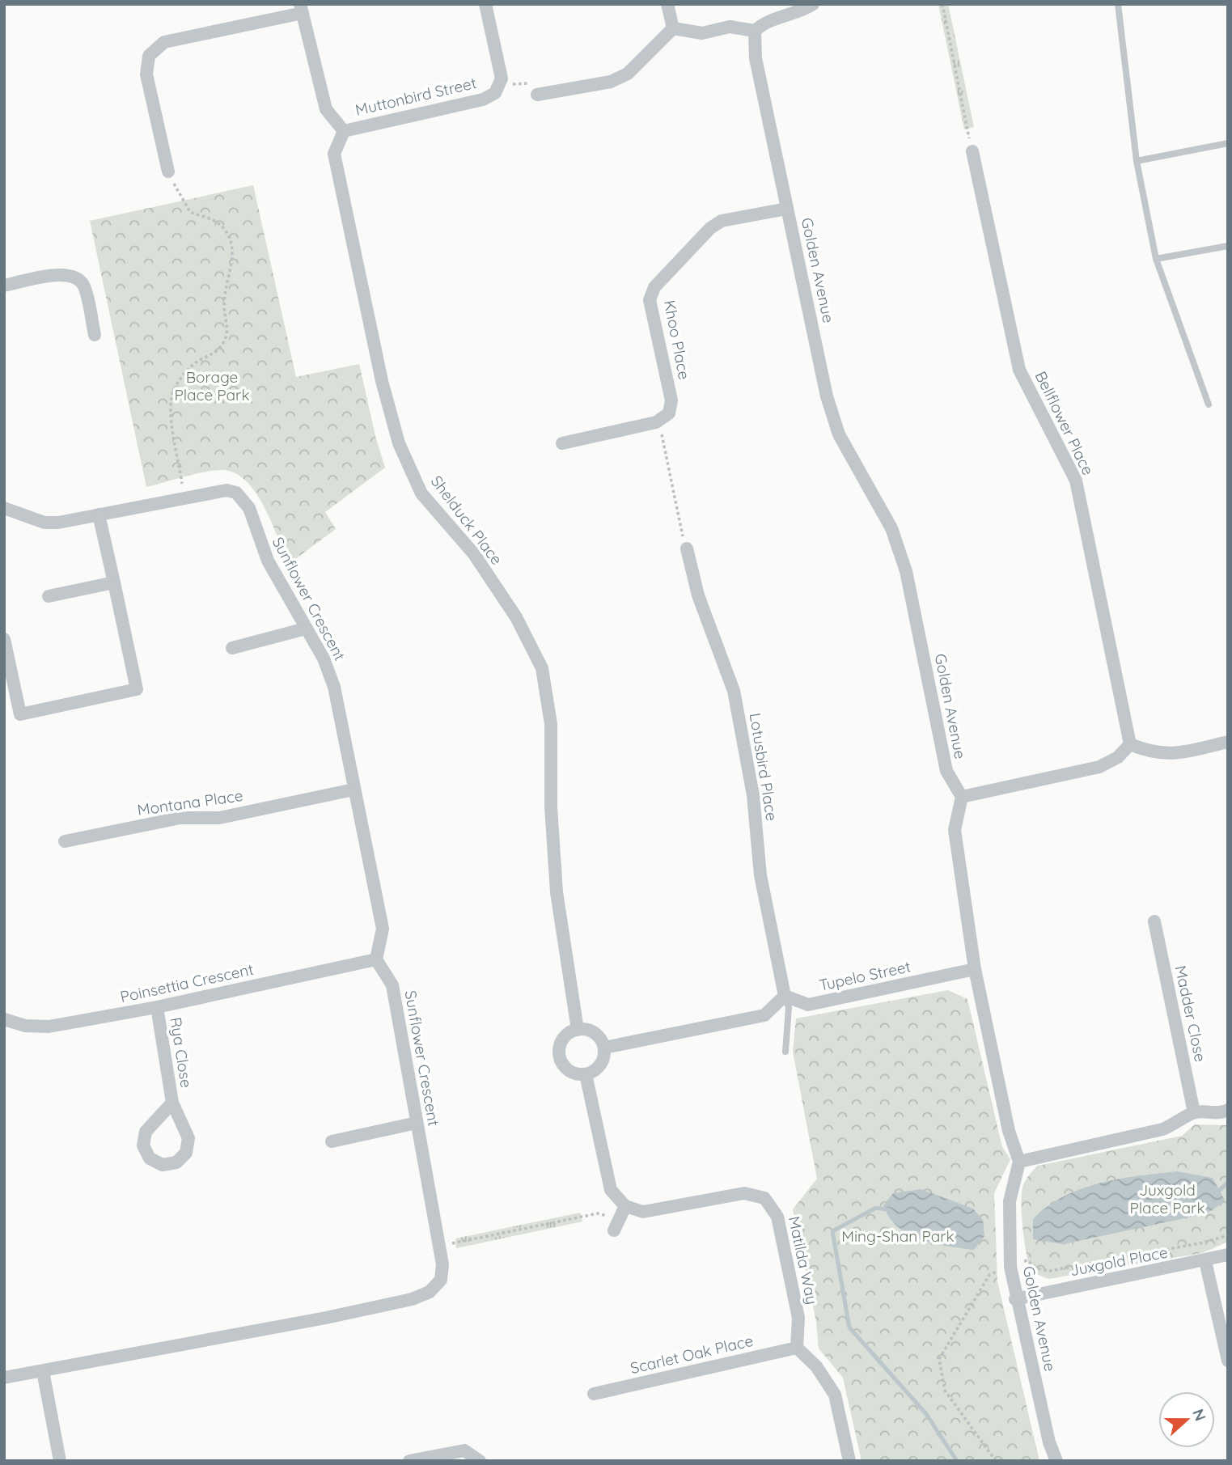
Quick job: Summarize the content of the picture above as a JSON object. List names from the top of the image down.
{
  "streets": {
    "street": [
      "Muttonbird Street",
      "Golden Avenue",
      "Khoo Place",
      "Bellflower Place",
      "Shelduck Place",
      "Sunflower Crescent",
      "Lotusbird Place",
      "Montana Place",
      "Tupelo Street",
      "Poinsettia Crescent",
      "Madder Close",
      "Rya Close",
      "Matilda Way",
      "Juxgold Place",
      "Scarlet Oak Place"
    ]
  },
  "crossings": [
    ["Muttonbird Street", "Shelduck Place"],
    ["Golden Avenue", "Khoo Place"],
    ["Golden Avenue", "Juxgold Place"],
    ["Sunflower Crescent", "Montana Place"],
    ["Sunflower Crescent", "Poinsettia Crescent"],
    ["Lotusbird Place", "Tupelo Street"],
    ["Poinsettia Crescent", "Rya Close"],
    ["Matilda Way", "Scarlet Oak Place"]
  ],
  "parks": ["Borage Place Park", "Juxgold Place Park", "Ming-Shan Park"],
  "north": "right"
}
